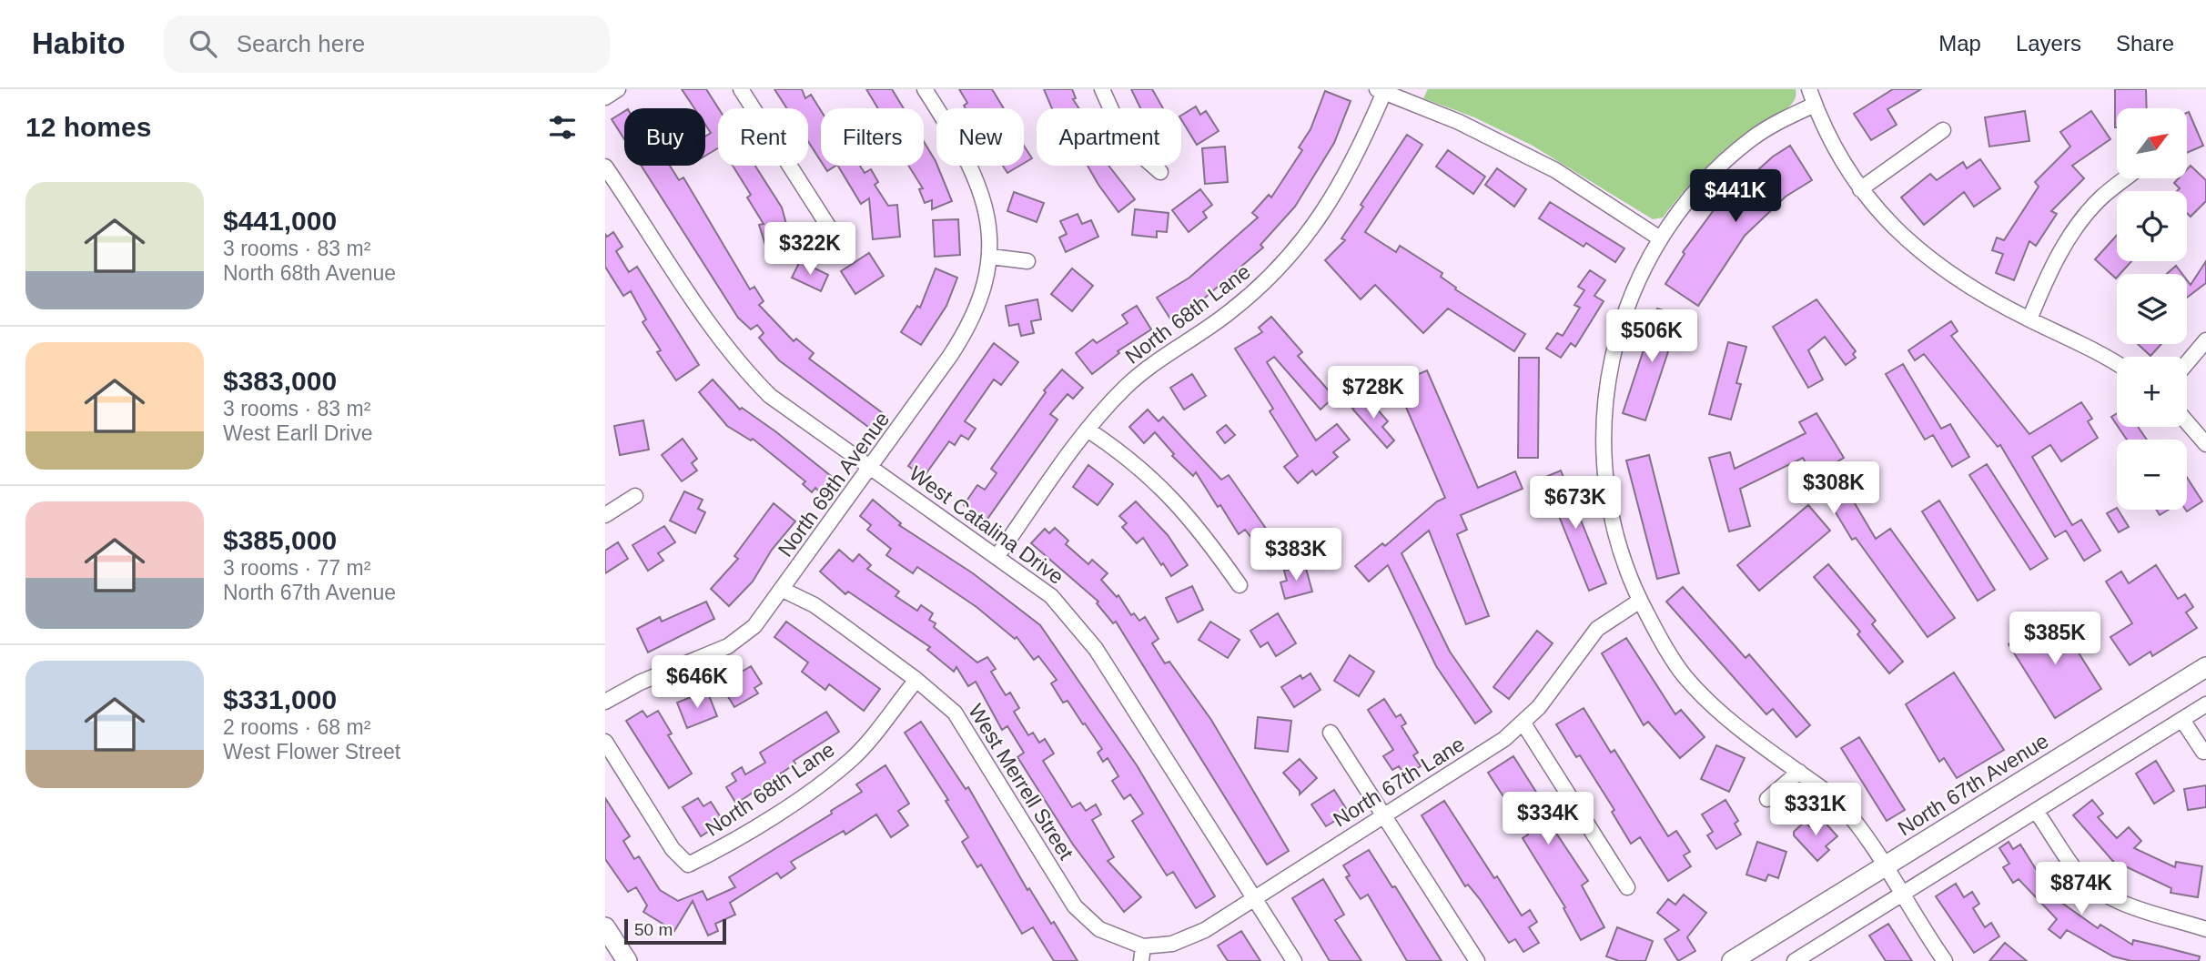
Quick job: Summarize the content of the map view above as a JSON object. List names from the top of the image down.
{
  "streets": {
    "main road": ["North 67th Avenue"],
    "street": [
      "North 68th Lane",
      "North 69th Avenue",
      "West Catalina Drive",
      "West Merrell Street",
      "North 67th Lane"
    ]
  },
  "crossings": [
    ["North 68th Lane", "West Catalina Drive"],
    ["North 68th Lane", "West Merrell Street"],
    ["North 69th Avenue", "West Catalina Drive"],
    ["North 69th Avenue", "West Merrell Street"],
    ["West Catalina Drive", "North 67th Lane"],
    ["West Merrell Street", "North 67th Lane"]
  ],
  "scale_bar": "50 m",
  "north": "top right",
  "page": {
    "header": "Habito",
    "search": "Search here",
    "nav": ["Map", "Layers", "Share"],
    "heading": "12 homes",
    "map_buttons": ["+", "−"],
    "chip": [
      "Buy",
      "Rent",
      "Filters",
      "New",
      "Apartment"
    ],
    "list": [
      {
        "name": "$441,000",
        "note": "3 rooms · 83 m² · North 68th Avenue"
      },
      {
        "name": "$383,000",
        "note": "3 rooms · 83 m² · West Earll Drive"
      },
      {
        "name": "$385,000",
        "note": "3 rooms · 77 m² · North 67th Avenue"
      },
      {
        "name": "$331,000",
        "note": "2 rooms · 68 m² · West Flower Street"
      }
    ],
    "price": [
      "$441K",
      "$322K",
      "$506K",
      "$728K",
      "$308K",
      "$673K",
      "$383K",
      "$385K",
      "$646K",
      "$331K",
      "$334K",
      "$874K"
    ],
    "scale": "50 m"
  }
}
